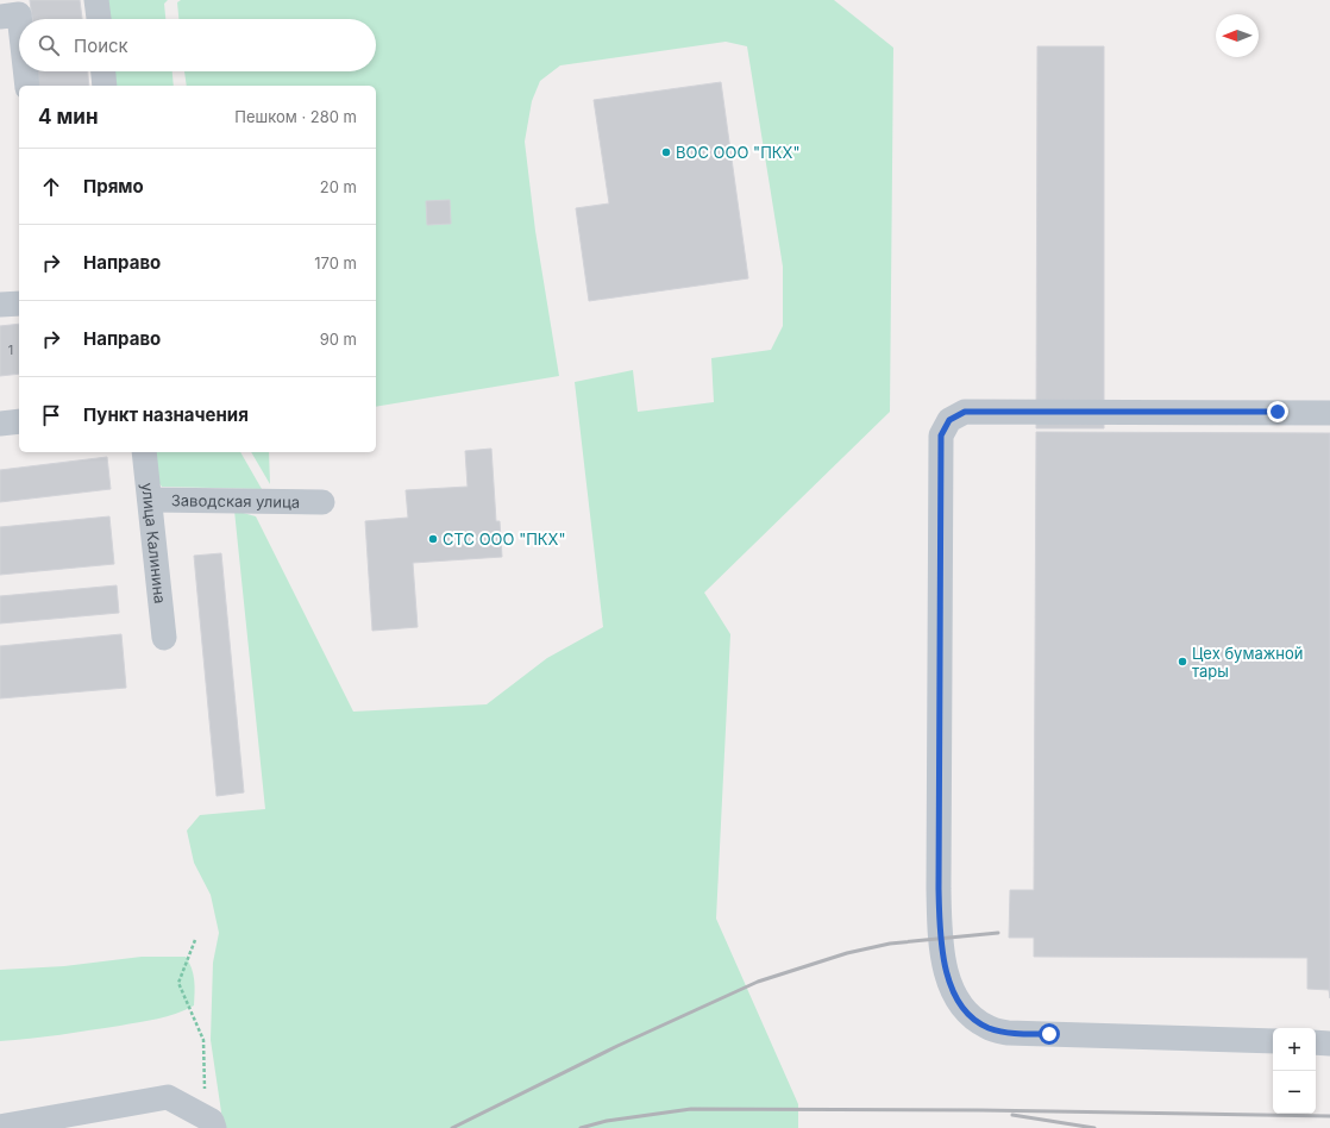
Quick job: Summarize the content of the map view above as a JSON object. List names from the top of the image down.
{
  "streets": {
    "street": ["Заводская улица", "улица Калинина"]
  },
  "crossings": [
    ["Заводская улица", "улица Калинина"]
  ],
  "places": ["ВОС ООО \"ПКХ\"", "СТС ООО \"ПКХ\"", "Цех бумажной тары"],
  "house_numbers": ["1"],
  "north": "left",
  "page": {
    "search": "Поиск",
    "heading": ["4 мин", "Пешком · 280 m"],
    "list": [
      ["Прямо", "20 m"],
      ["Направо", "170 m"],
      ["Направо", "90 m"],
      "Пункт назначения"
    ],
    "map_buttons": ["+", "−"]
  }
}
